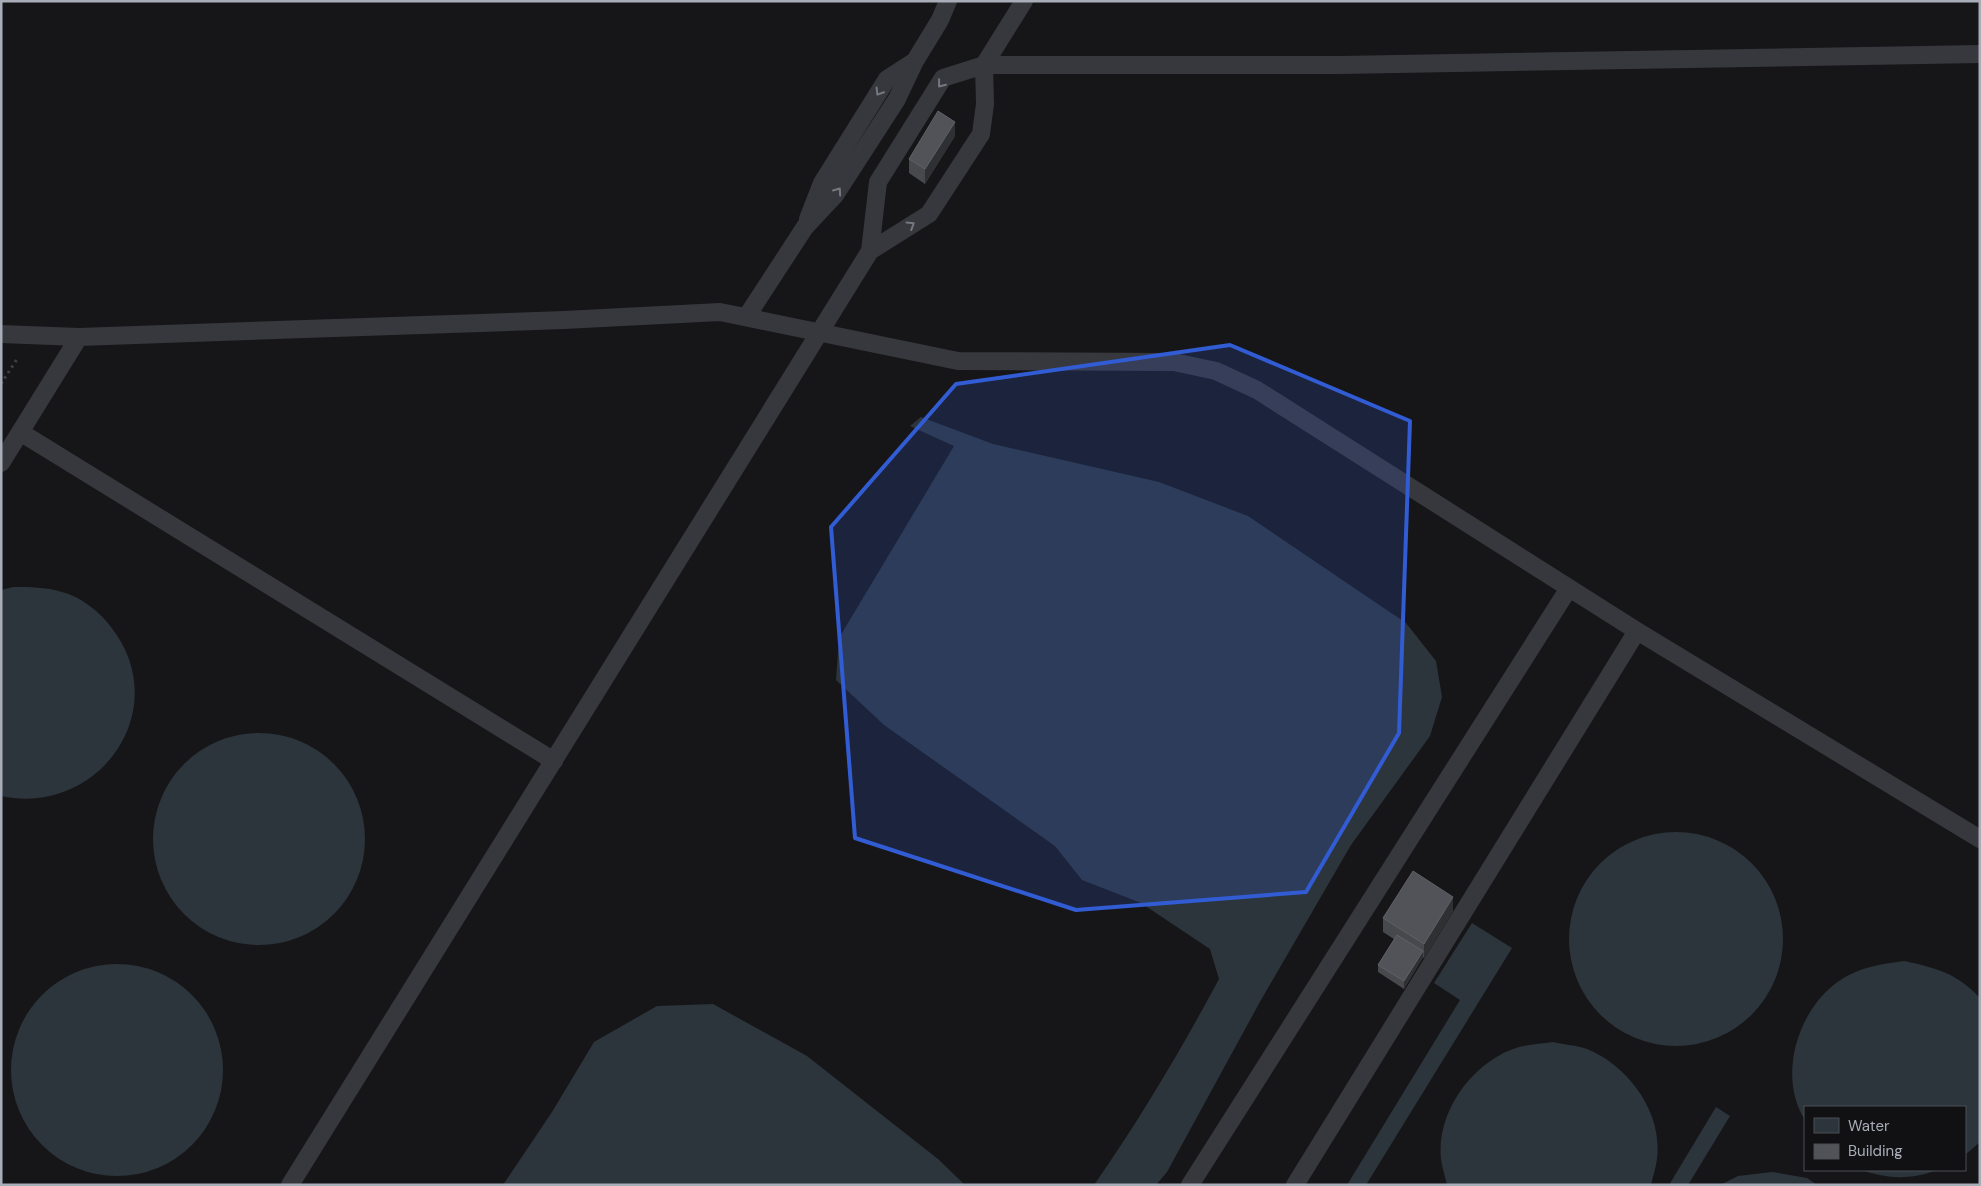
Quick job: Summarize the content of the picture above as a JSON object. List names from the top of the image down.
{
  "legend": ["Water", "Building"]
}
